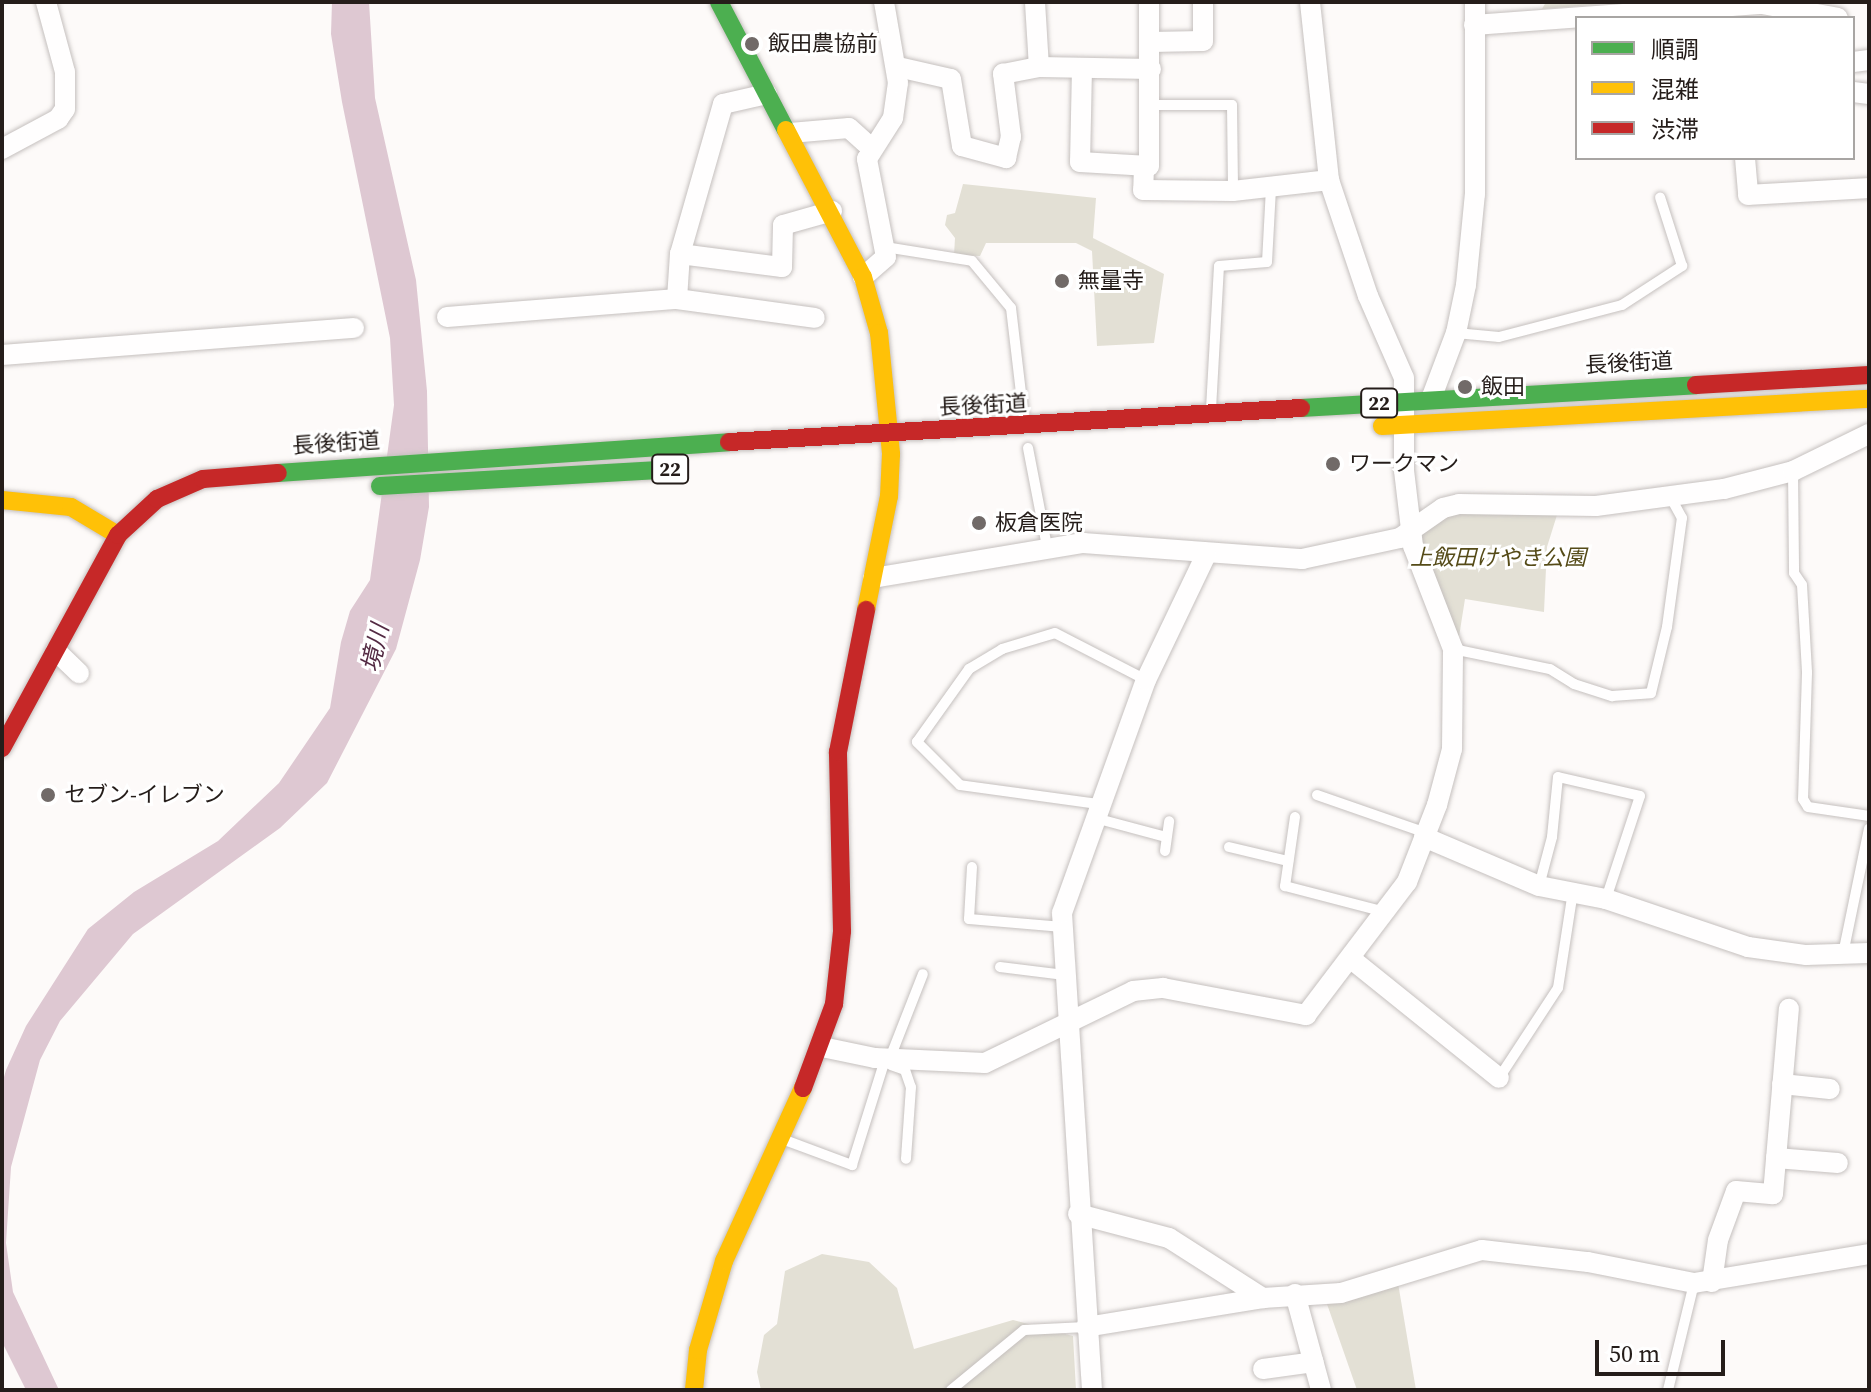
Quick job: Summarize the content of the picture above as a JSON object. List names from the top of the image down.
{
  "streets": {
    "main road": ["長後街道", "22"]
  },
  "crossings": [
    ["長後街道", "22"]
  ],
  "water": ["境川"],
  "parks": ["上飯田けやき公園"],
  "places": [
    "飯田農協前",
    "無量寺",
    "飯田",
    "ワークマン",
    "板倉医院",
    "セブン-イレブン"
  ],
  "legend": ["順調", "混雑", "渋滞"],
  "scale_bar": "50 m"
}
